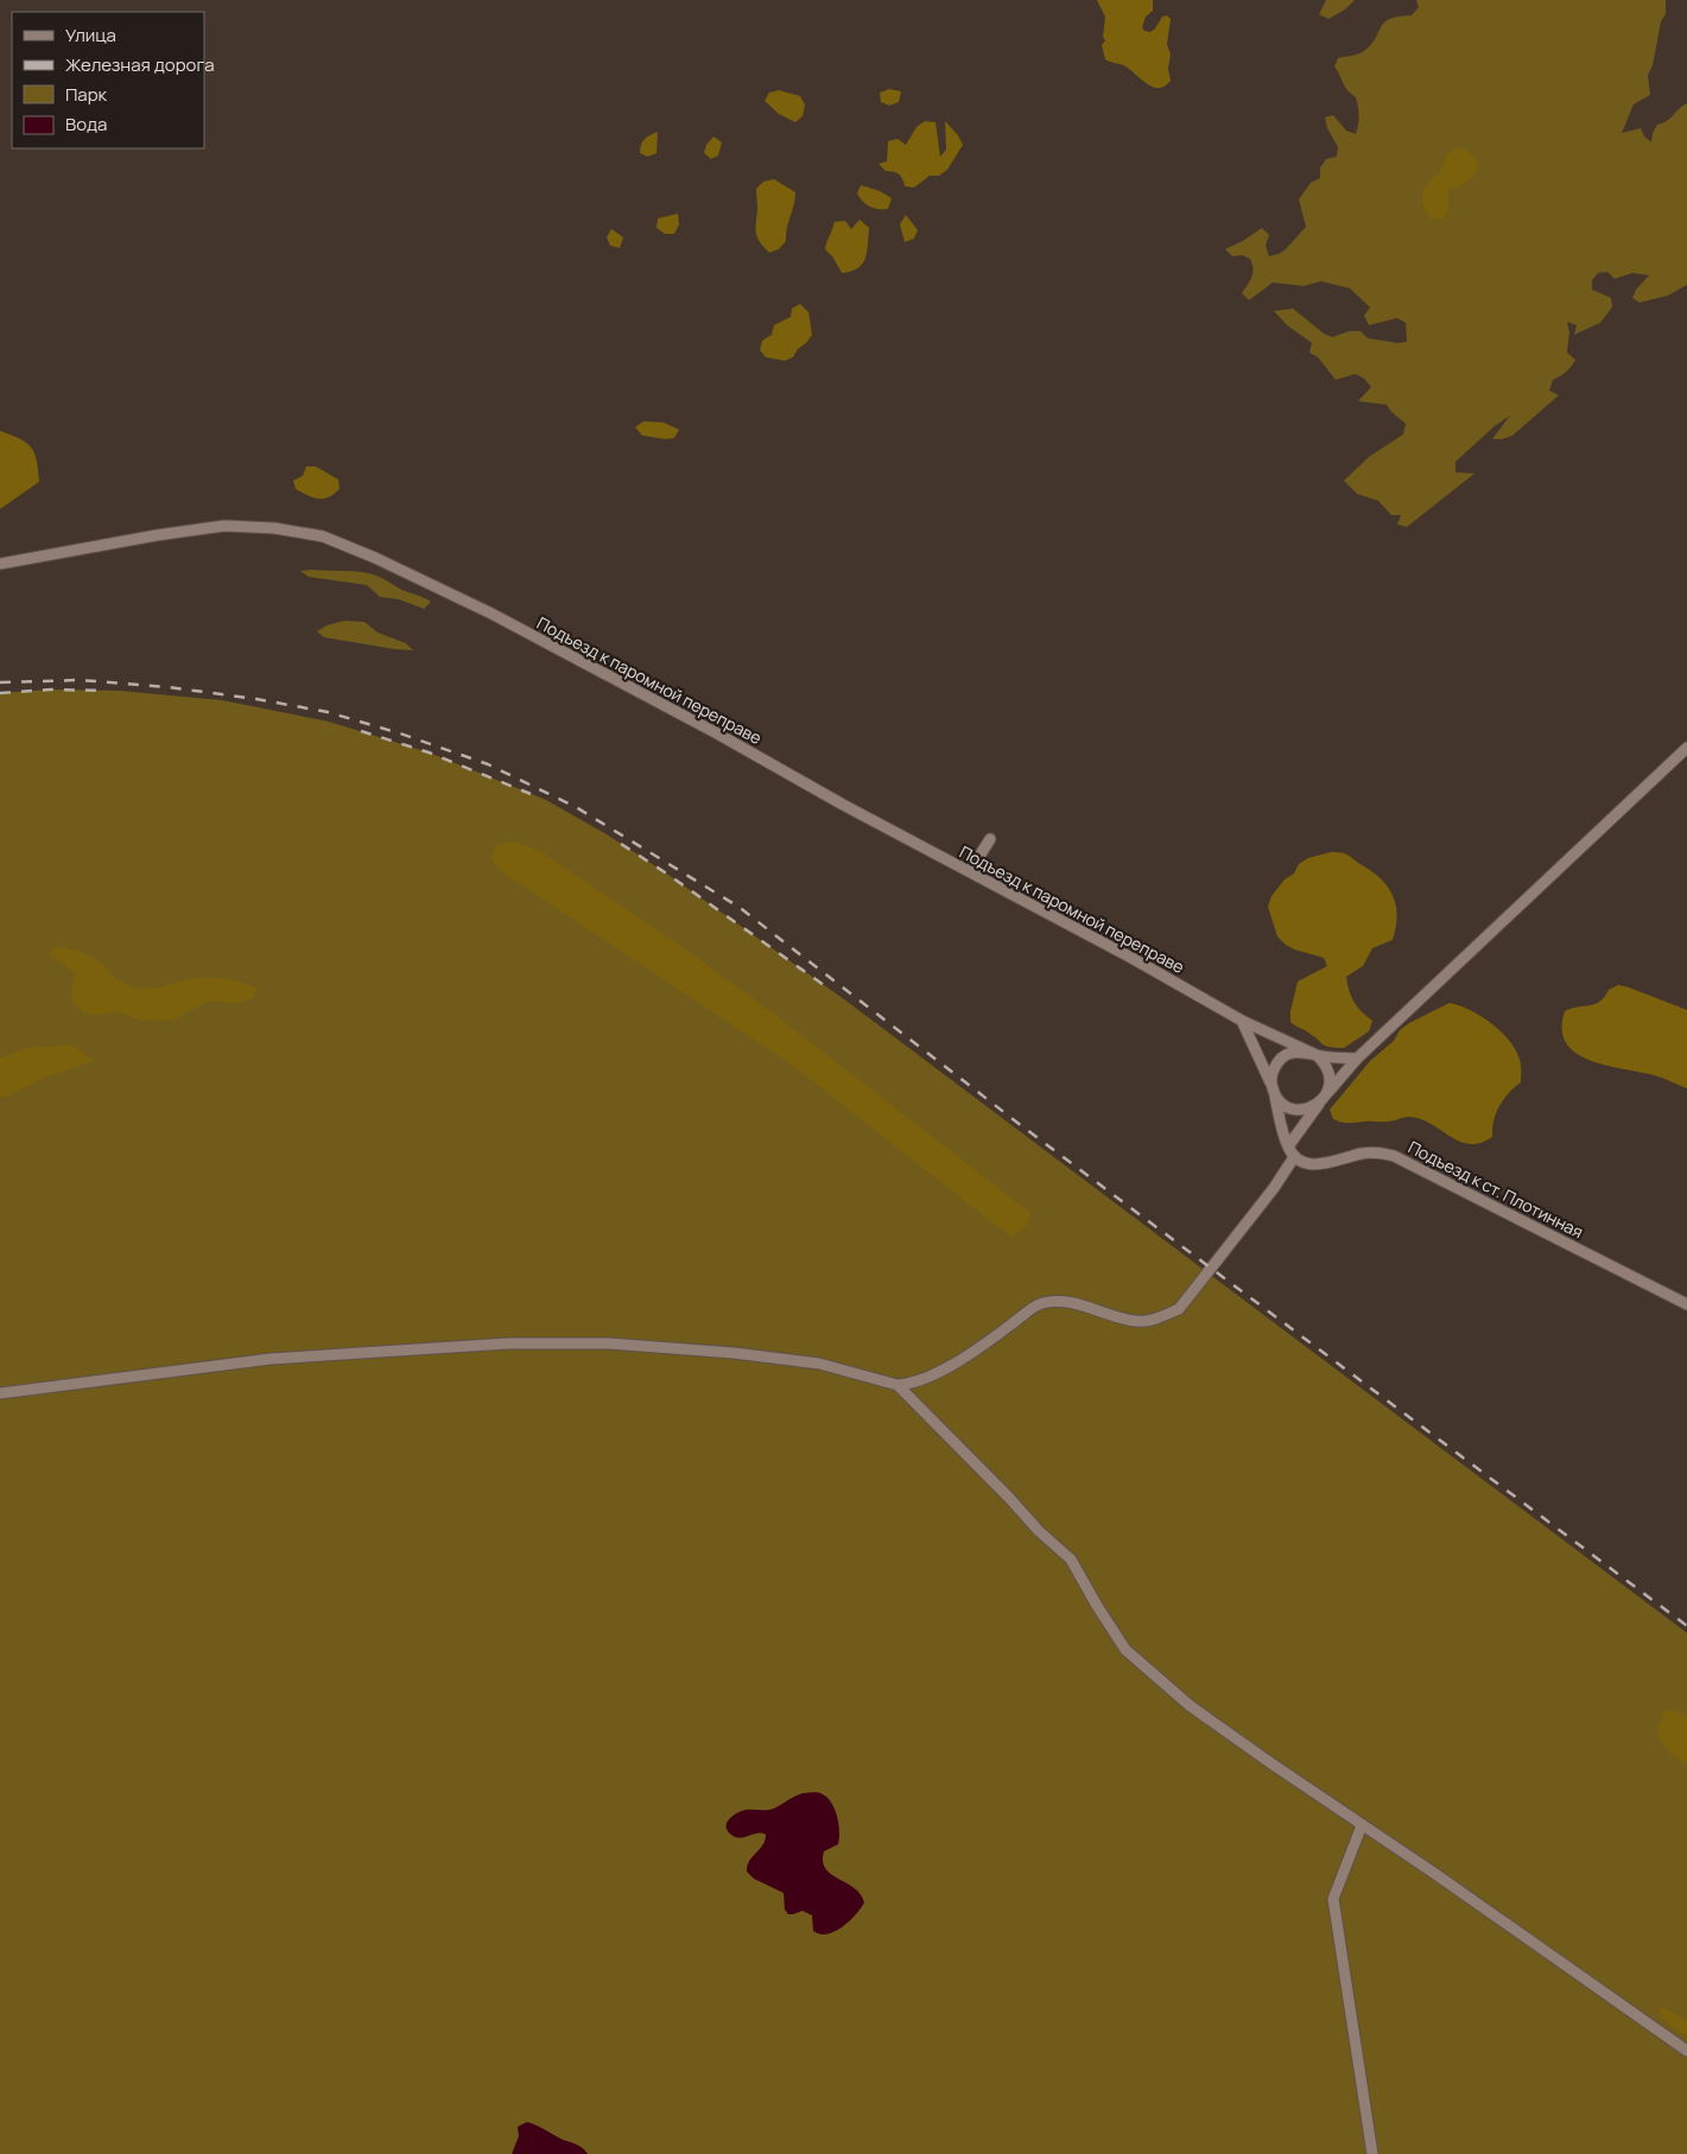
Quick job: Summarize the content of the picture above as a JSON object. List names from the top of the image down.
{
  "streets": {
    "street": ["Подъезд к паромной переправе", "Подъезд к ст. Плотинная"]
  },
  "legend": [
    "Улица",
    "Железная дорога",
    "Парк",
    "Вода"
  ]
}
